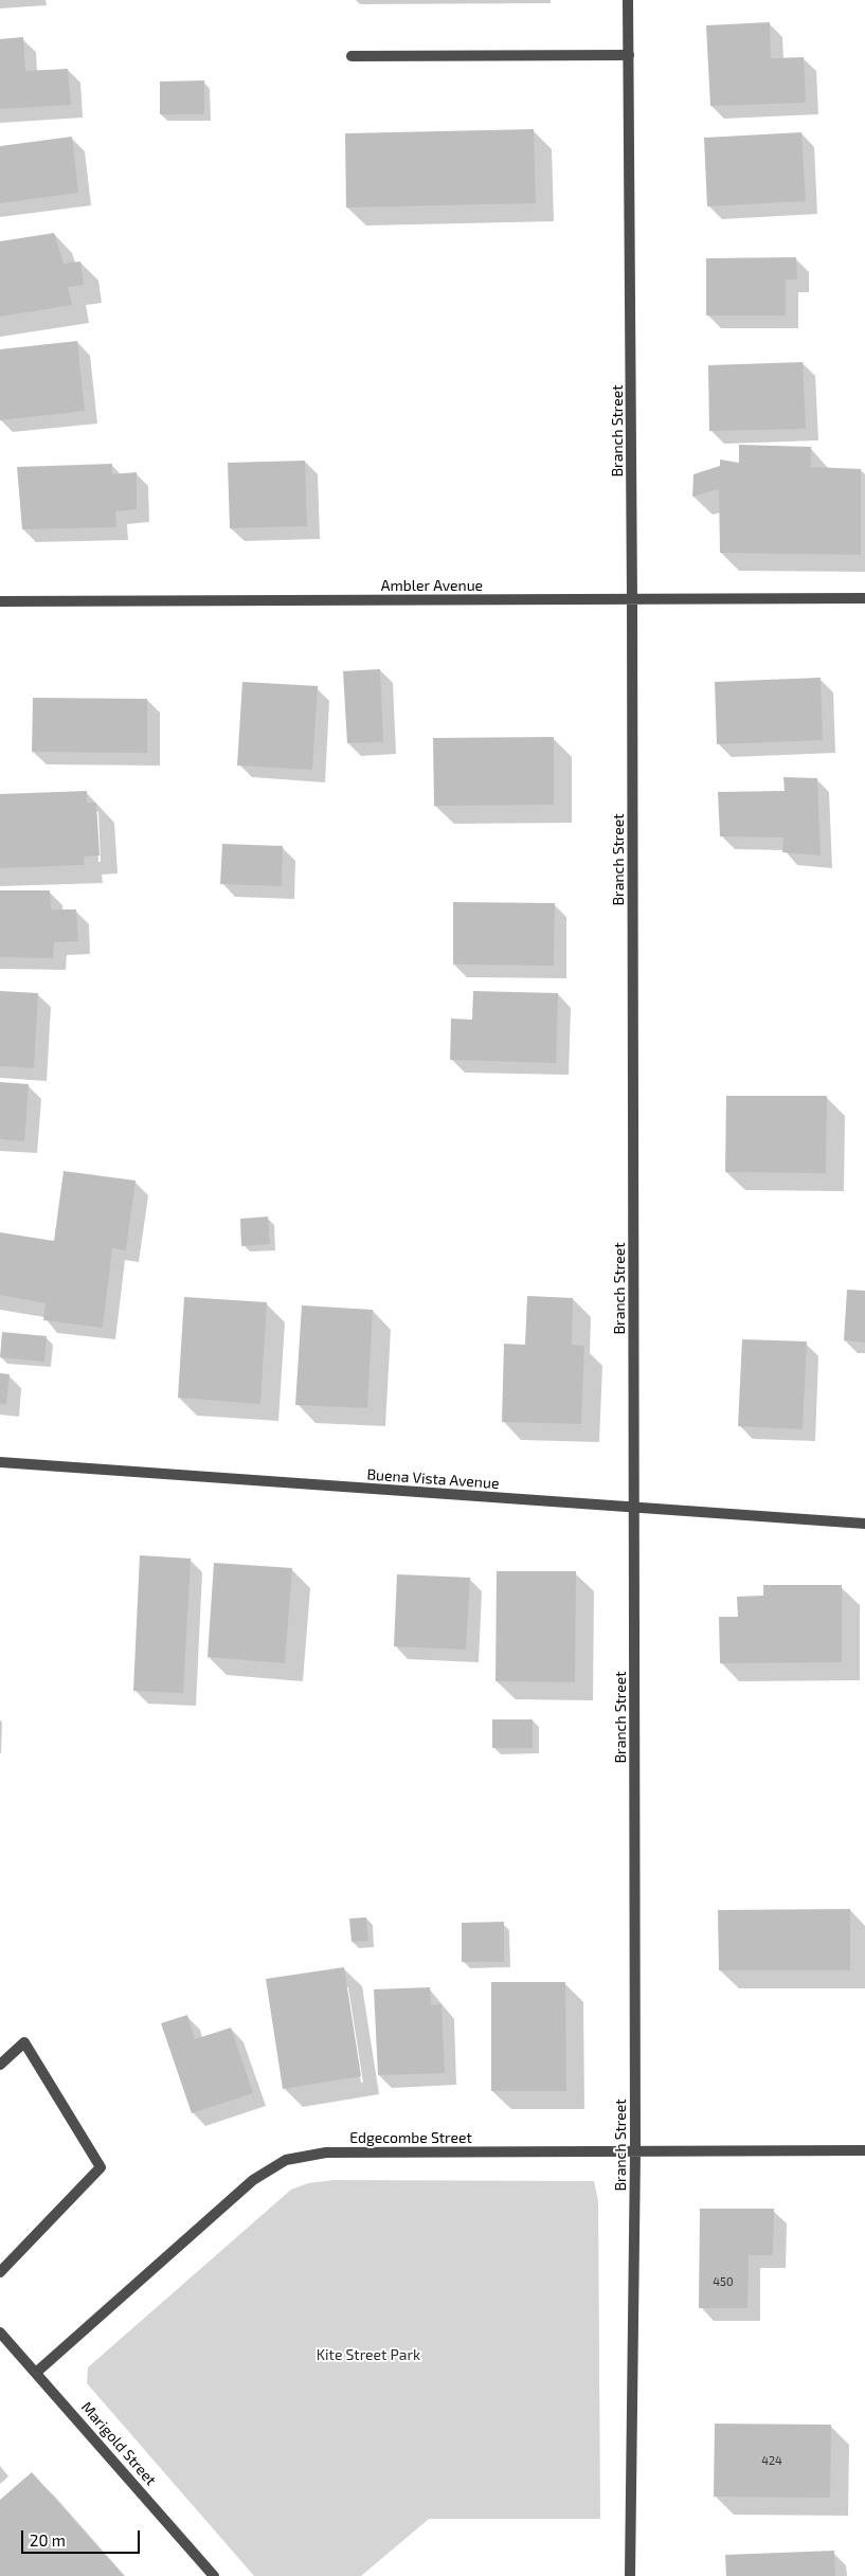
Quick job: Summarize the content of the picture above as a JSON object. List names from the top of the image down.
{
  "streets": {
    "street": [
      "Branch Street",
      "Ambler Avenue",
      "Buena Vista Avenue",
      "Edgecombe Street",
      "Marigold Street"
    ]
  },
  "crossings": [
    ["Branch Street", "Ambler Avenue"],
    ["Branch Street", "Buena Vista Avenue"],
    ["Branch Street", "Edgecombe Street"],
    ["Edgecombe Street", "Marigold Street"]
  ],
  "parks": ["Kite Street Park"],
  "house_numbers": ["450", "424"],
  "scale_bar": "20 m"
}
